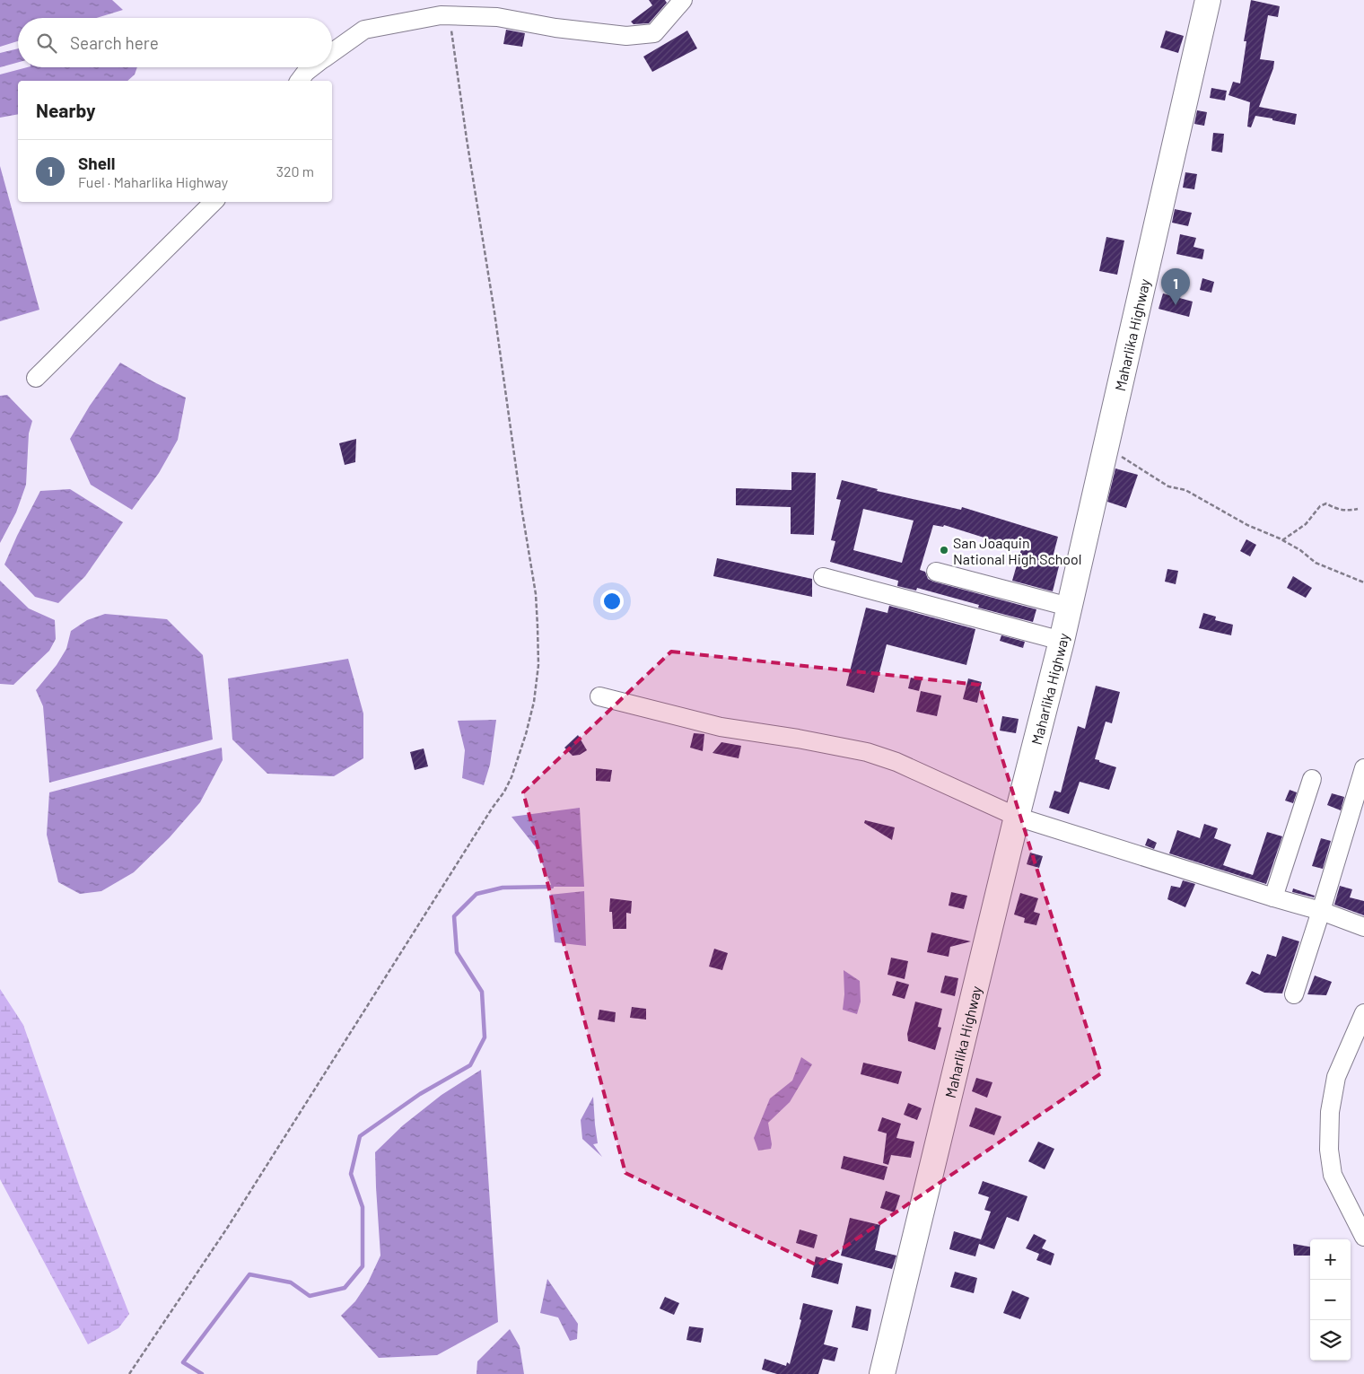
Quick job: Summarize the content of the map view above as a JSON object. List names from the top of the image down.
{
  "streets": {
    "highway": ["Maharlika Highway"]
  },
  "places": ["San Joaquin National High School"],
  "page": {
    "search": "Search here",
    "heading": "Nearby",
    "list": [
      {
        "mark": "1",
        "name": "Shell",
        "note": "Fuel · Maharlika Highway",
        "value": "320 m"
      }
    ],
    "pins": "1",
    "map_buttons": ["+", "−"]
  }
}
